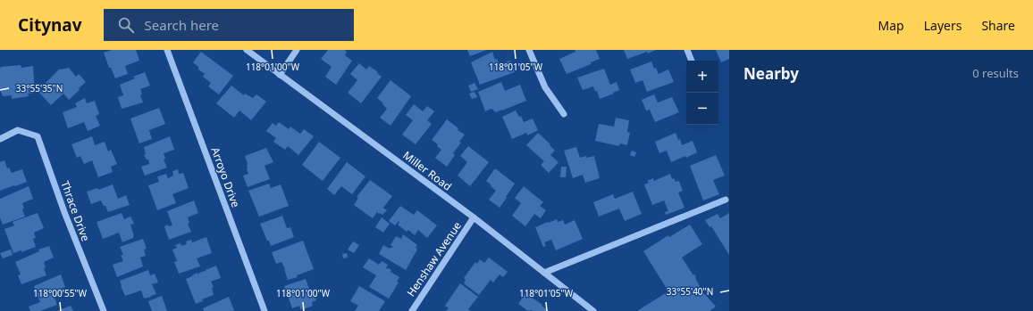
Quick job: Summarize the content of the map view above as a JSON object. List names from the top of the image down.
{
  "streets": {
    "street": [
      "Miller Road",
      "Arroyo Drive",
      "Thrace Drive",
      "Henshaw Avenue"
    ]
  },
  "crossings": [
    ["Miller Road", "Henshaw Avenue"]
  ],
  "page": {
    "header": "Citynav",
    "search": "Search here",
    "nav": ["Map", "Layers", "Share"],
    "heading": ["Nearby", "0 results"],
    "map_buttons": ["+", "−"]
  },
  "coordinates": [
    "118°01'00\"W",
    "118°01'05\"W",
    "33°55'35\"N",
    "33°55'40\"N",
    "118°00'55\"W"
  ]
}
